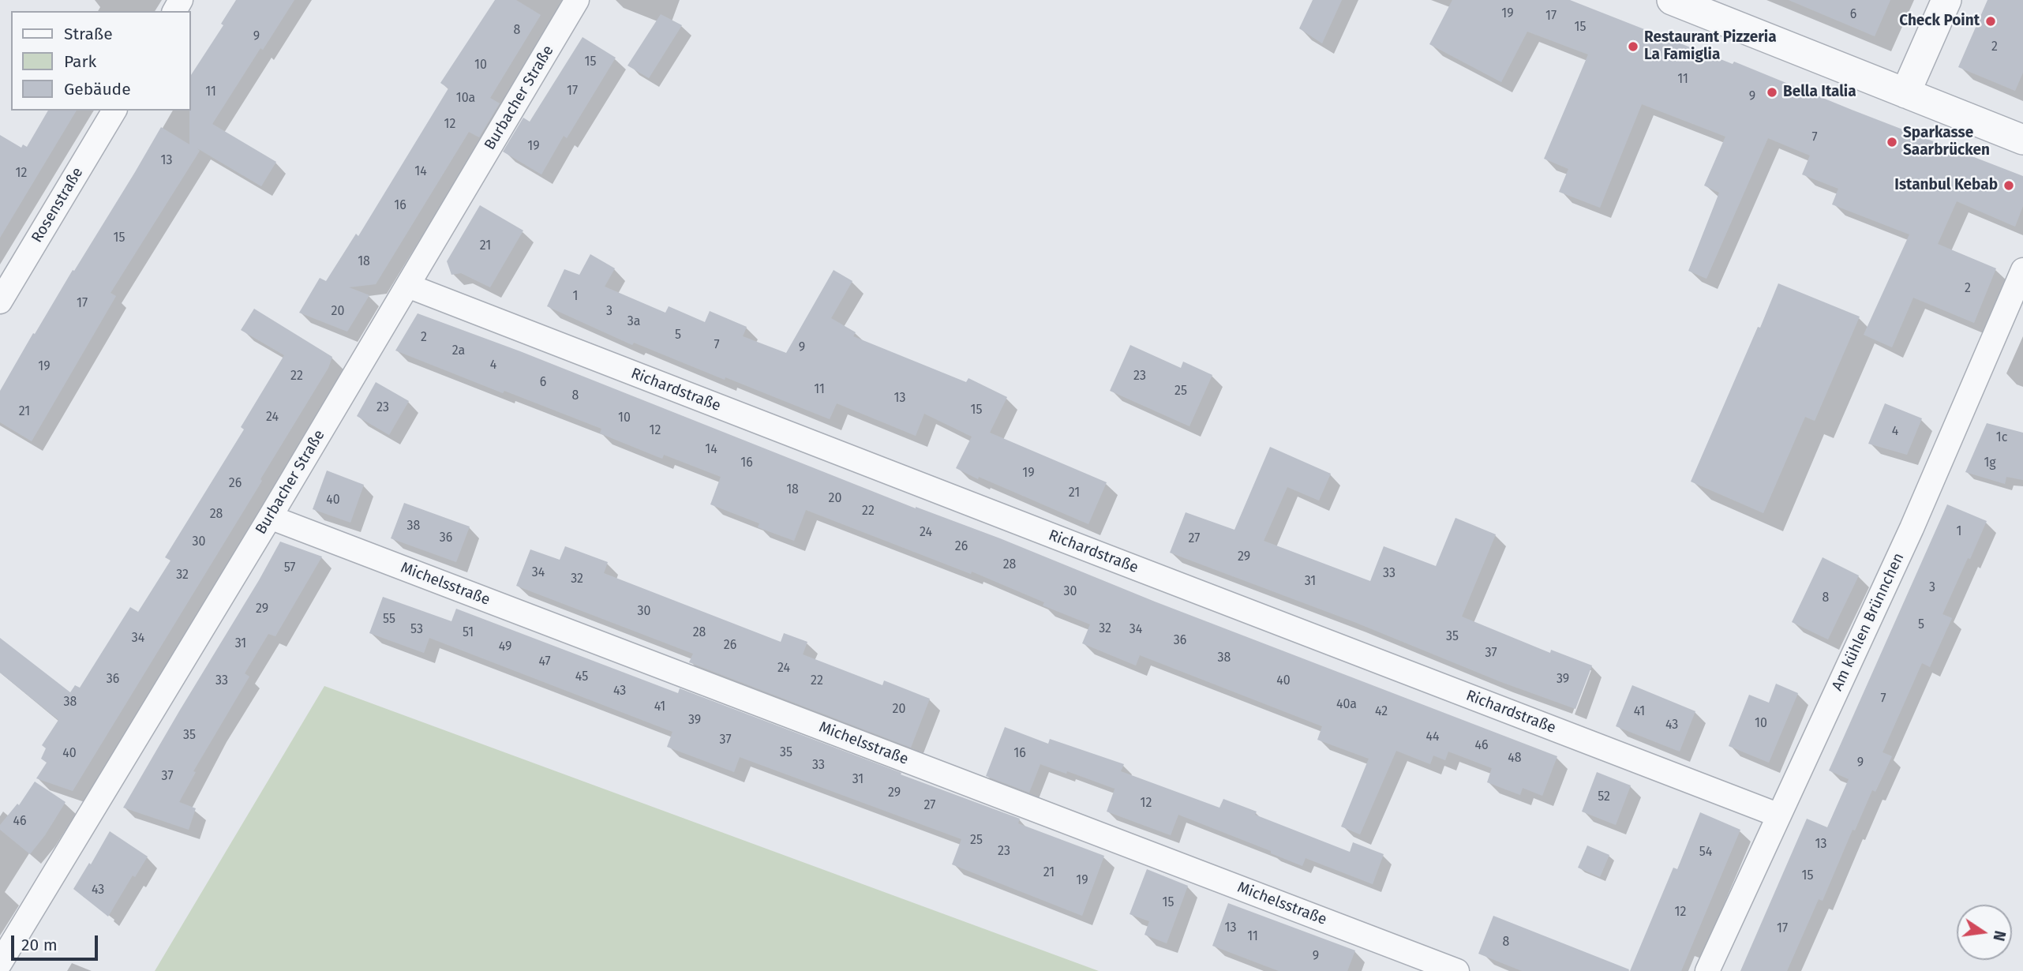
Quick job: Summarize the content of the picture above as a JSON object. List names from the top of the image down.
{
  "streets": {
    "street": [
      "Burbacher Straße",
      "Rosenstraße",
      "Richardstraße",
      "Michelsstraße",
      "Am kühlen Brünnchen"
    ]
  },
  "crossings": [
    ["Burbacher Straße", "Richardstraße"],
    ["Burbacher Straße", "Michelsstraße"],
    ["Richardstraße", "Am kühlen Brünnchen"]
  ],
  "places": [
    "Check Point",
    "Restaurant Pizzeria La Famiglia",
    "Bella Italia",
    "Sparkasse Saarbrücken",
    "Istanbul Kebab"
  ],
  "house_numbers": [
    "19",
    "6",
    "17",
    "15",
    "8",
    "9",
    "2",
    "15",
    "10",
    "11",
    "17",
    "11",
    "9",
    "10a",
    "12",
    "7",
    "19",
    "13",
    "14",
    "12",
    "16",
    "15",
    "21",
    "18",
    "2",
    "1",
    "17",
    "20",
    "3",
    "3a",
    "5",
    "2",
    "7",
    "9",
    "2a",
    "4",
    "19",
    "22",
    "23",
    "6",
    "11",
    "25",
    "8",
    "13",
    "23",
    "15",
    "21",
    "24",
    "10",
    "12",
    "4",
    "1c",
    "14",
    "16",
    "1g",
    "19",
    "26",
    "18",
    "21",
    "20",
    "40",
    "22",
    "28",
    "38",
    "1",
    "24",
    "36",
    "27",
    "30",
    "26",
    "29",
    "28",
    "57",
    "34",
    "33",
    "32",
    "32",
    "31",
    "3",
    "30",
    "8",
    "29",
    "30",
    "55",
    "5",
    "32",
    "53",
    "34",
    "51",
    "28",
    "35",
    "34",
    "36",
    "31",
    "26",
    "49",
    "37",
    "38",
    "47",
    "24",
    "45",
    "36",
    "39",
    "33",
    "22",
    "40",
    "43",
    "7",
    "38",
    "40a",
    "41",
    "20",
    "42",
    "41",
    "39",
    "10",
    "43",
    "35",
    "44",
    "37",
    "46",
    "35",
    "40",
    "16",
    "48",
    "9",
    "33",
    "37",
    "31",
    "29",
    "52",
    "12",
    "27",
    "46",
    "25",
    "13",
    "23",
    "54",
    "21",
    "15",
    "19",
    "43",
    "15",
    "12",
    "13",
    "17",
    "11",
    "8",
    "9"
  ],
  "legend": ["Straße", "Park", "Gebäude"],
  "scale_bar": "20 m",
  "north": "right"
}
